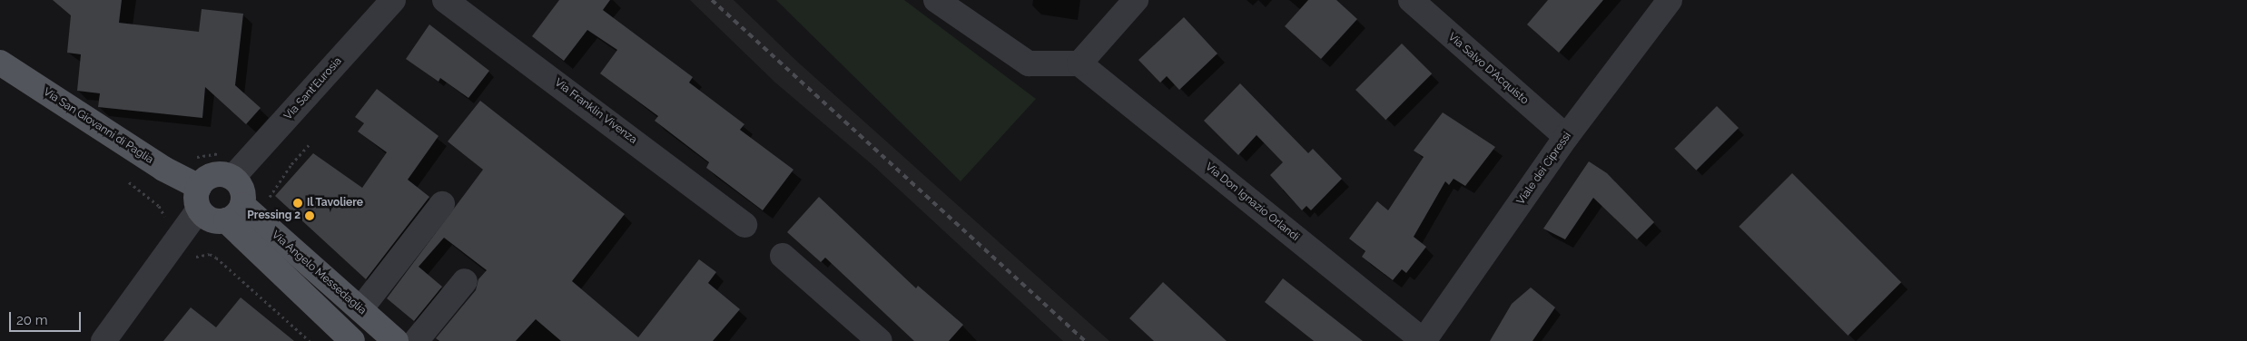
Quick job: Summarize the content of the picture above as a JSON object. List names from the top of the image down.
{
  "streets": {
    "main road": ["Via San Giovanni di Paglia", "Via Angelo Messedaglia"],
    "street": [
      "Via Salvo D'Acquisto",
      "Via Sant'Eurosia",
      "Via Franklin Vivenza",
      "Viale dei Cipressi",
      "Via Don Ignazio Orlandi"
    ]
  },
  "crossings": [
    ["Via Salvo D'Acquisto", "Viale dei Cipressi"],
    ["Via Sant'Eurosia", "Via San Giovanni di Paglia"],
    ["Via Sant'Eurosia", "Via Angelo Messedaglia"],
    ["Via San Giovanni di Paglia", "Via Angelo Messedaglia"],
    ["Viale dei Cipressi", "Via Don Ignazio Orlandi"]
  ],
  "places": ["Il Tavoliere", "Pressing 2"],
  "scale_bar": "20 m"
}
